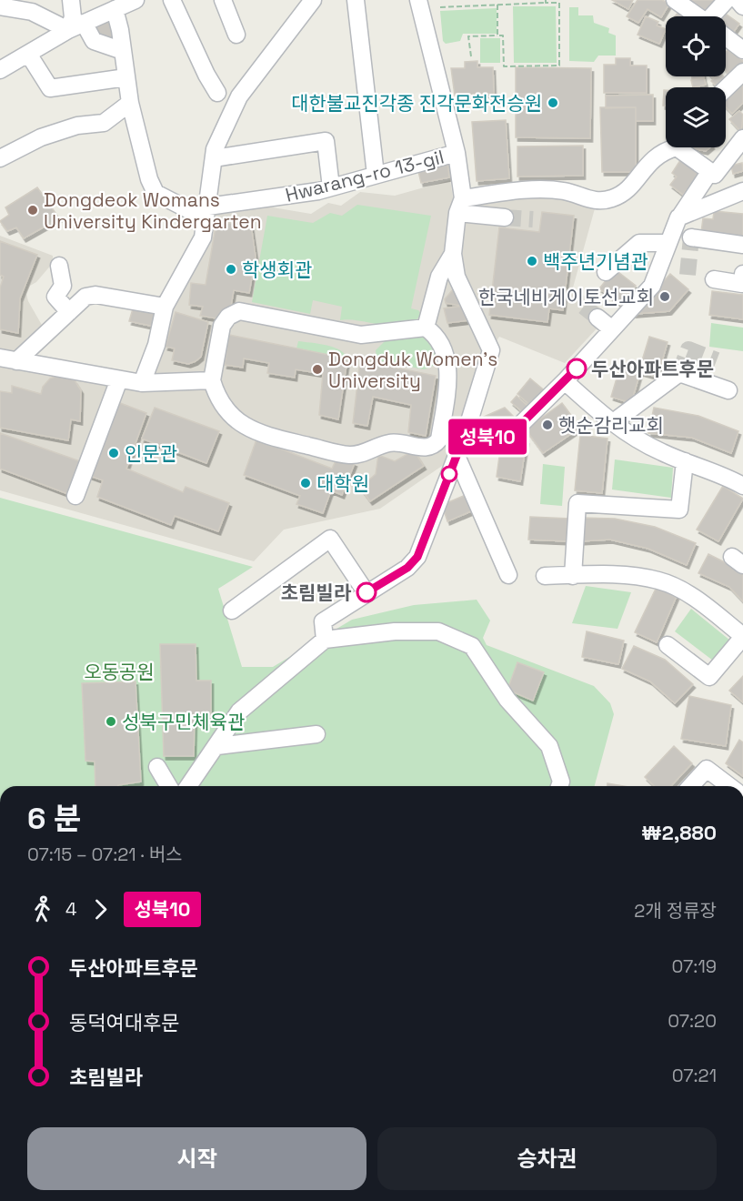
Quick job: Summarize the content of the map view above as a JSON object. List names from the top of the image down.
{
  "streets": {
    "street": ["Hwarang-ro 13-gil"]
  },
  "parks": ["오동공원"],
  "places": [
    "대한불교진각종 진각문화전승원",
    "Dongdeok Womans University Kindergarten",
    "백주년기념관",
    "학생회관",
    "한국네비게이토선교회",
    "두산아파트후문",
    "Dongduk Women's University",
    "햇순감리교회",
    "인문관",
    "대학원",
    "초림빌라",
    "성북구민체육관"
  ],
  "lines": ["bus line 성북10"],
  "page": {
    "on_map": "성북10",
    "heading": ["6 분", "07:15 – 07:21 · 버스", "₩2,880"],
    "legs": ["4", "성북10", "2개 정류장"],
    "list": [
      {
        "name": "두산아파트후문",
        "value": "07:19"
      },
      {
        "name": "동덕여대후문",
        "value": "07:20"
      },
      {
        "name": "초림빌라",
        "value": "07:21"
      }
    ],
    "buttons": ["시작", "승차권"]
  }
}
